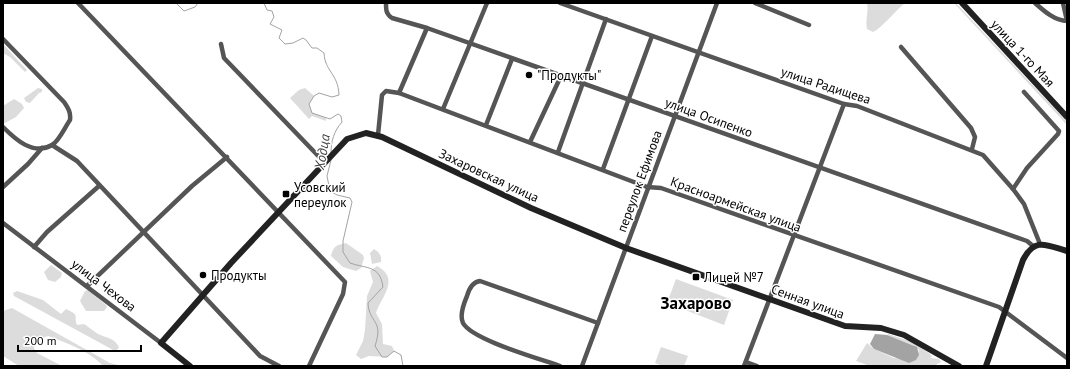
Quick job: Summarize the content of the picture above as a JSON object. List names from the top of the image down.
{
  "streets": {
    "street": [
      "улица 1-го Мая",
      "улица Радищева",
      "улица Осипенко",
      "Захаровская улица",
      "переулок Ефимова",
      "Красноармейская улица",
      "улица Чехова",
      "Сенная улица"
    ]
  },
  "crossings": [
    ["улица Радищева", "переулок Ефимова"],
    ["улица Осипенко", "переулок Ефимова"],
    ["Захаровская улица", "переулок Ефимова"],
    ["Захаровская улица", "Красноармейская улица"],
    ["Захаровская улица", "Сенная улица"],
    ["переулок Ефимова", "Красноармейская улица"],
    ["переулок Ефимова", "Сенная улица"]
  ],
  "districts": ["Захарово"],
  "water": ["Ходца"],
  "places": {
    "other": ["\"Продукты\"", "Продукты"],
    "transit": ["Усовский переулок", "Лицей №7"]
  },
  "scale_bar": "200 m"
}
